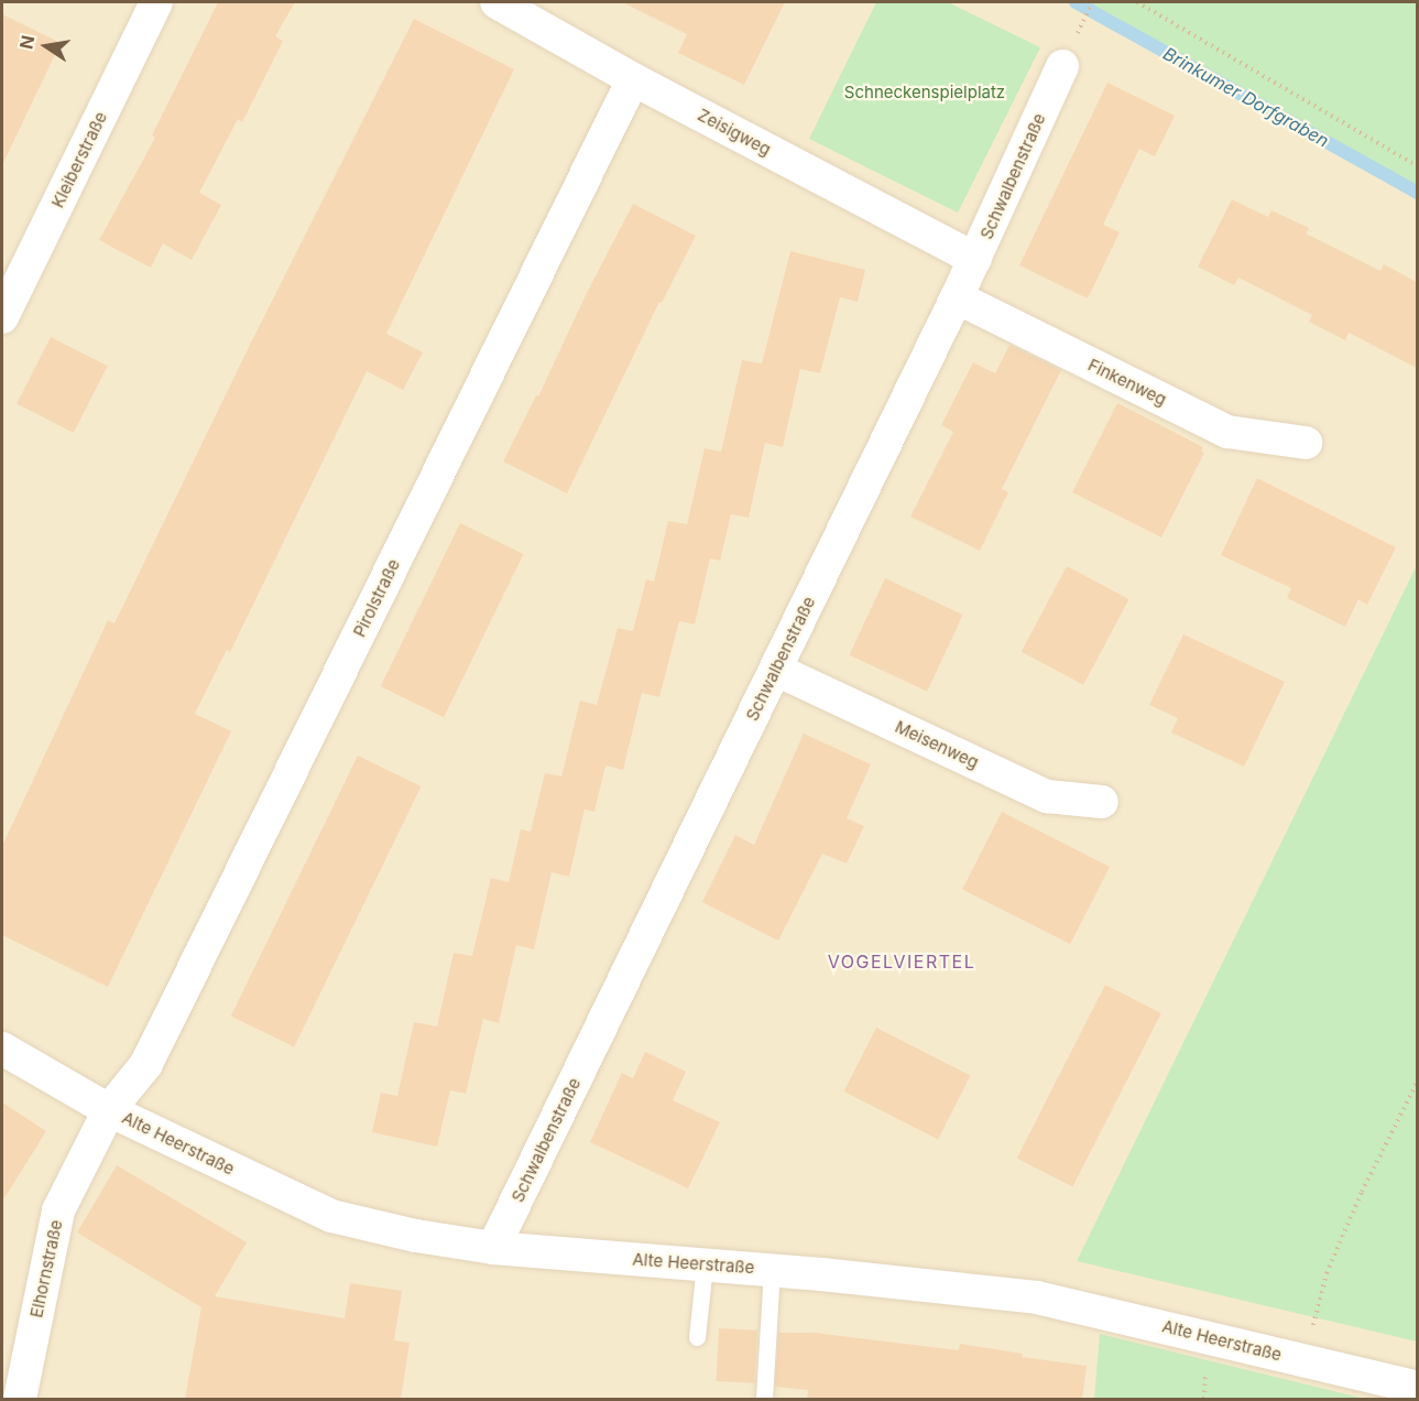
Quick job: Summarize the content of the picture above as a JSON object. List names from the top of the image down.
{
  "streets": {
    "street": [
      "Zeisigweg",
      "Kleiberstraße",
      "Schwalbenstraße",
      "Finkenweg",
      "Pirolstraße",
      "Meisenweg",
      "Alte Heerstraße",
      "Elhornstraße"
    ]
  },
  "crossings": [
    ["Zeisigweg", "Schwalbenstraße"],
    ["Zeisigweg", "Pirolstraße"],
    ["Schwalbenstraße", "Finkenweg"],
    ["Schwalbenstraße", "Meisenweg"],
    ["Schwalbenstraße", "Alte Heerstraße"],
    ["Pirolstraße", "Alte Heerstraße"],
    ["Pirolstraße", "Elhornstraße"],
    ["Alte Heerstraße", "Elhornstraße"]
  ],
  "districts": ["VOGELVIERTEL"],
  "water": ["Brinkumer Dorfgraben"],
  "parks": ["Schneckenspielplatz"],
  "north": "left"
}
